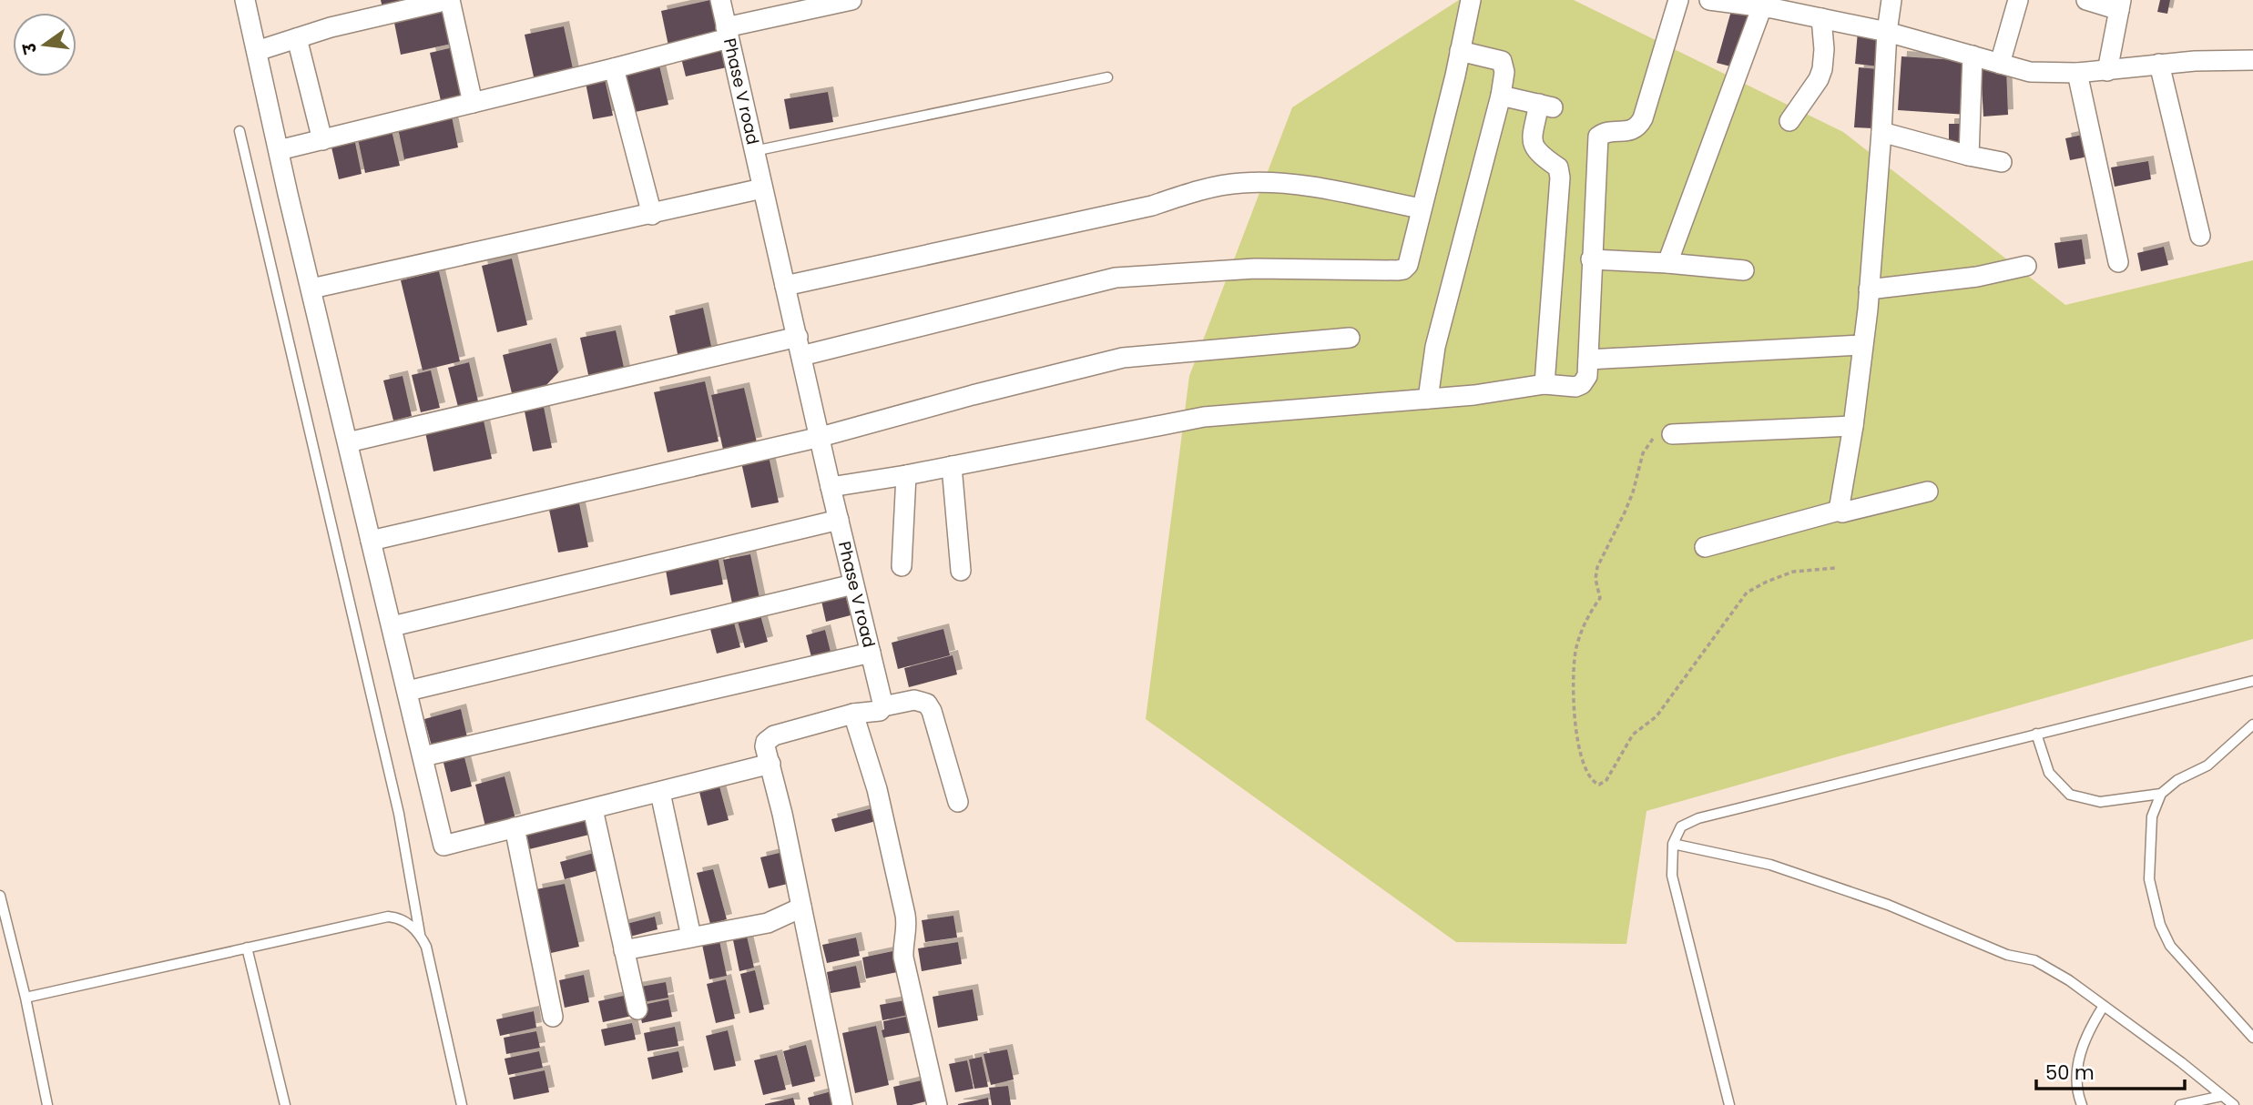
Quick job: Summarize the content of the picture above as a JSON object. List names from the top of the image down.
{
  "streets": {
    "street": ["Phase V road"]
  },
  "scale_bar": "50 m",
  "north": "left"
}
